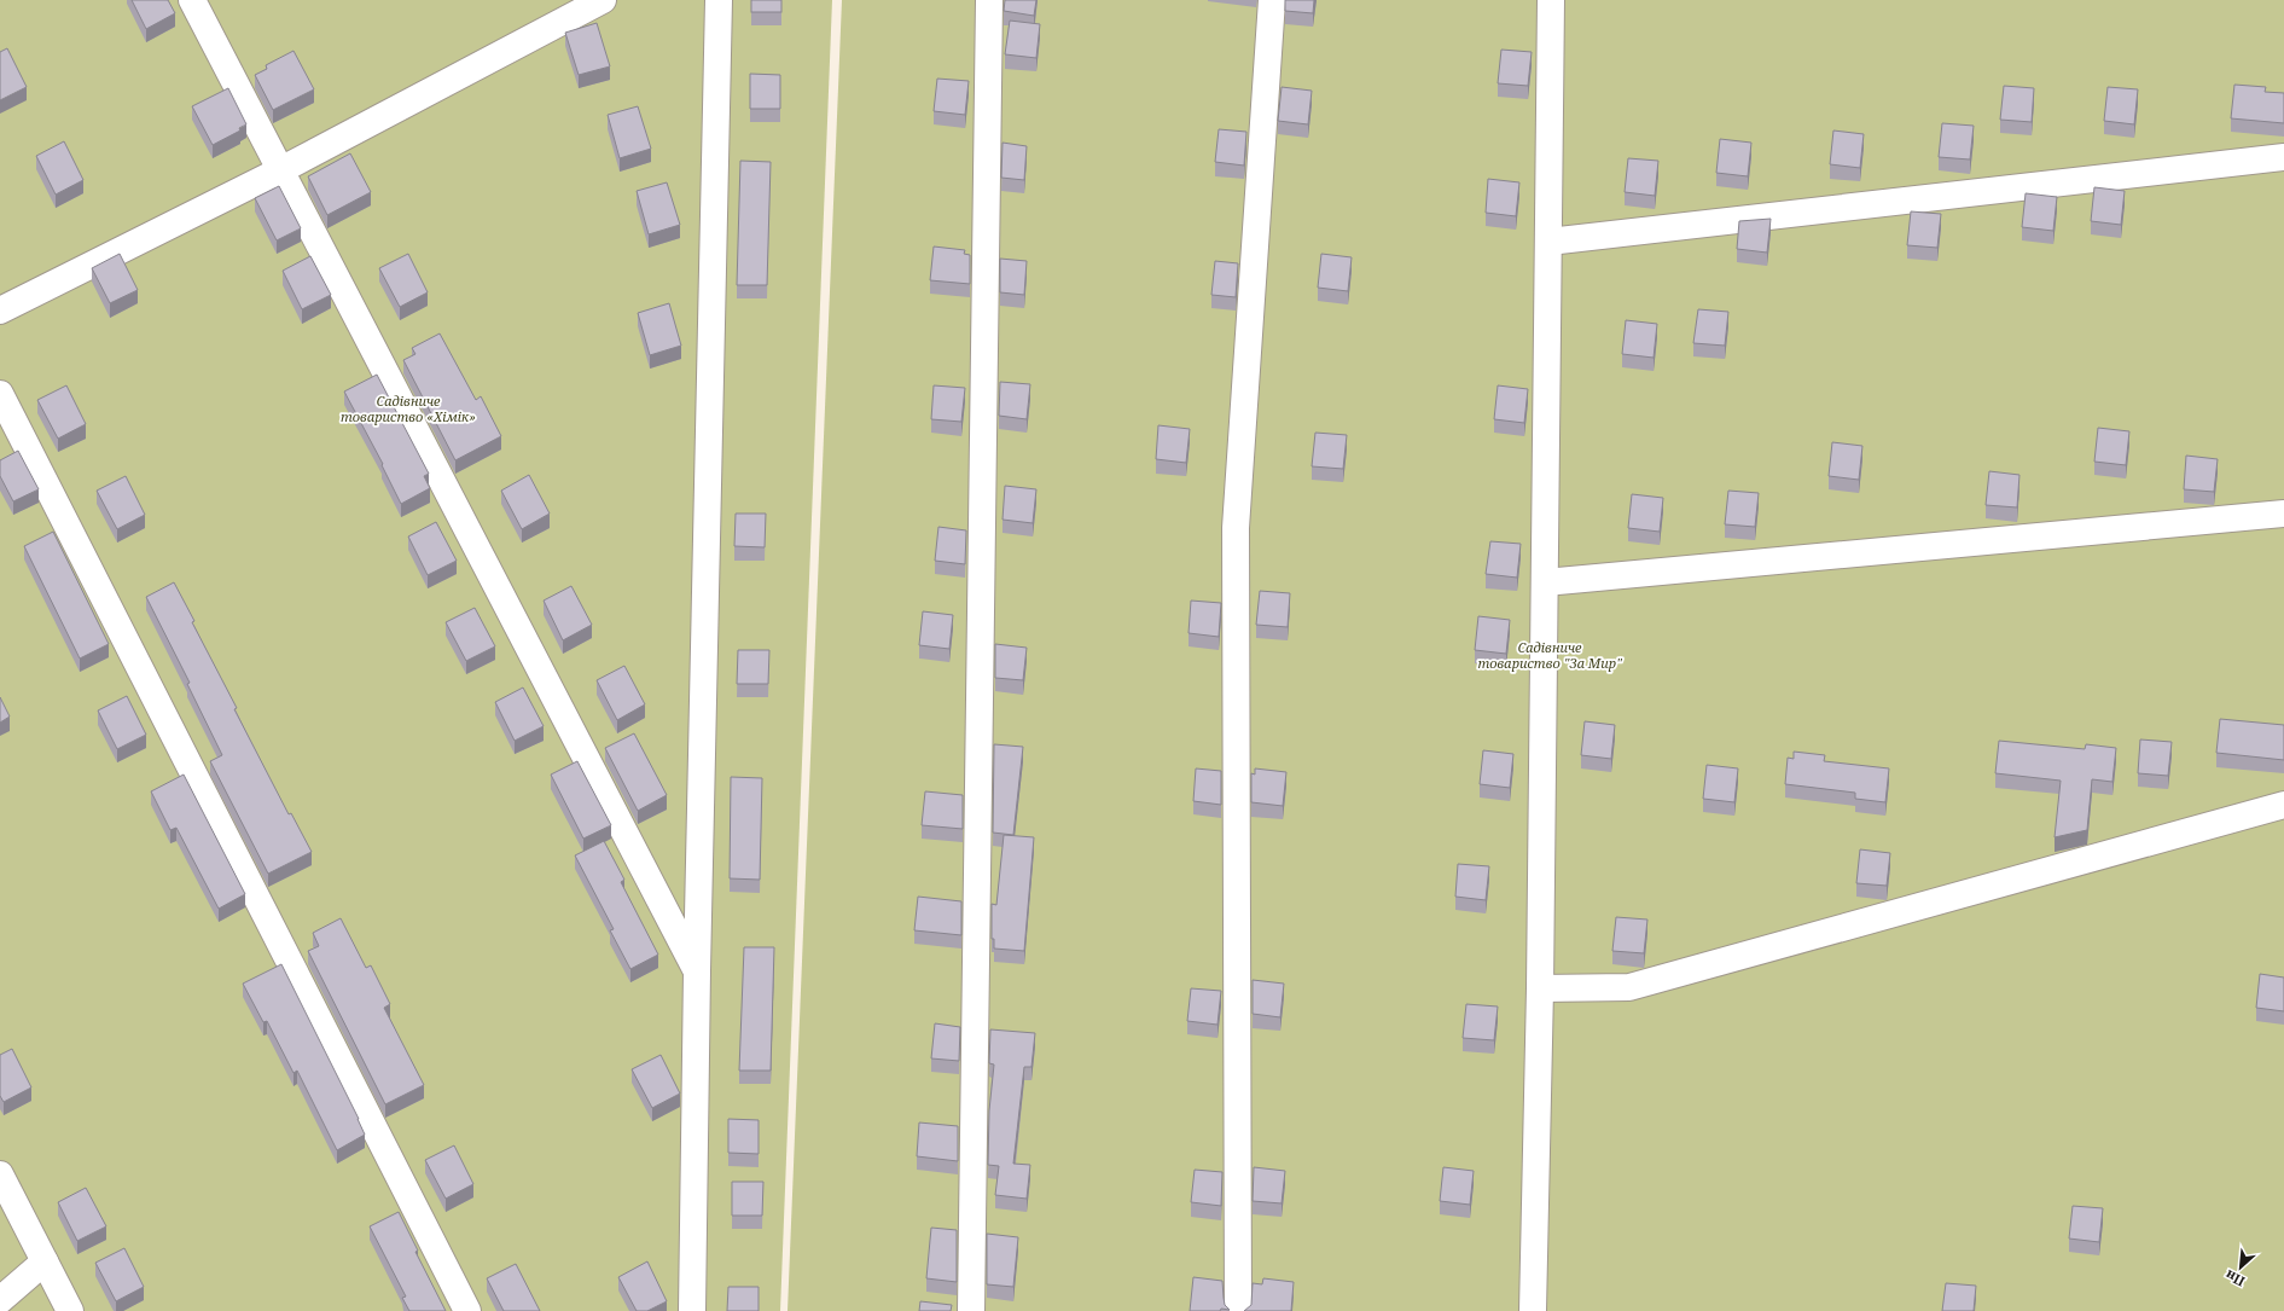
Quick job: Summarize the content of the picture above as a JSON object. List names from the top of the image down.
{
  "parks": ["Садівниче товариство «Хімік»", "Садівниче товариство \"За Мир\""],
  "north": "bottom left"
}
